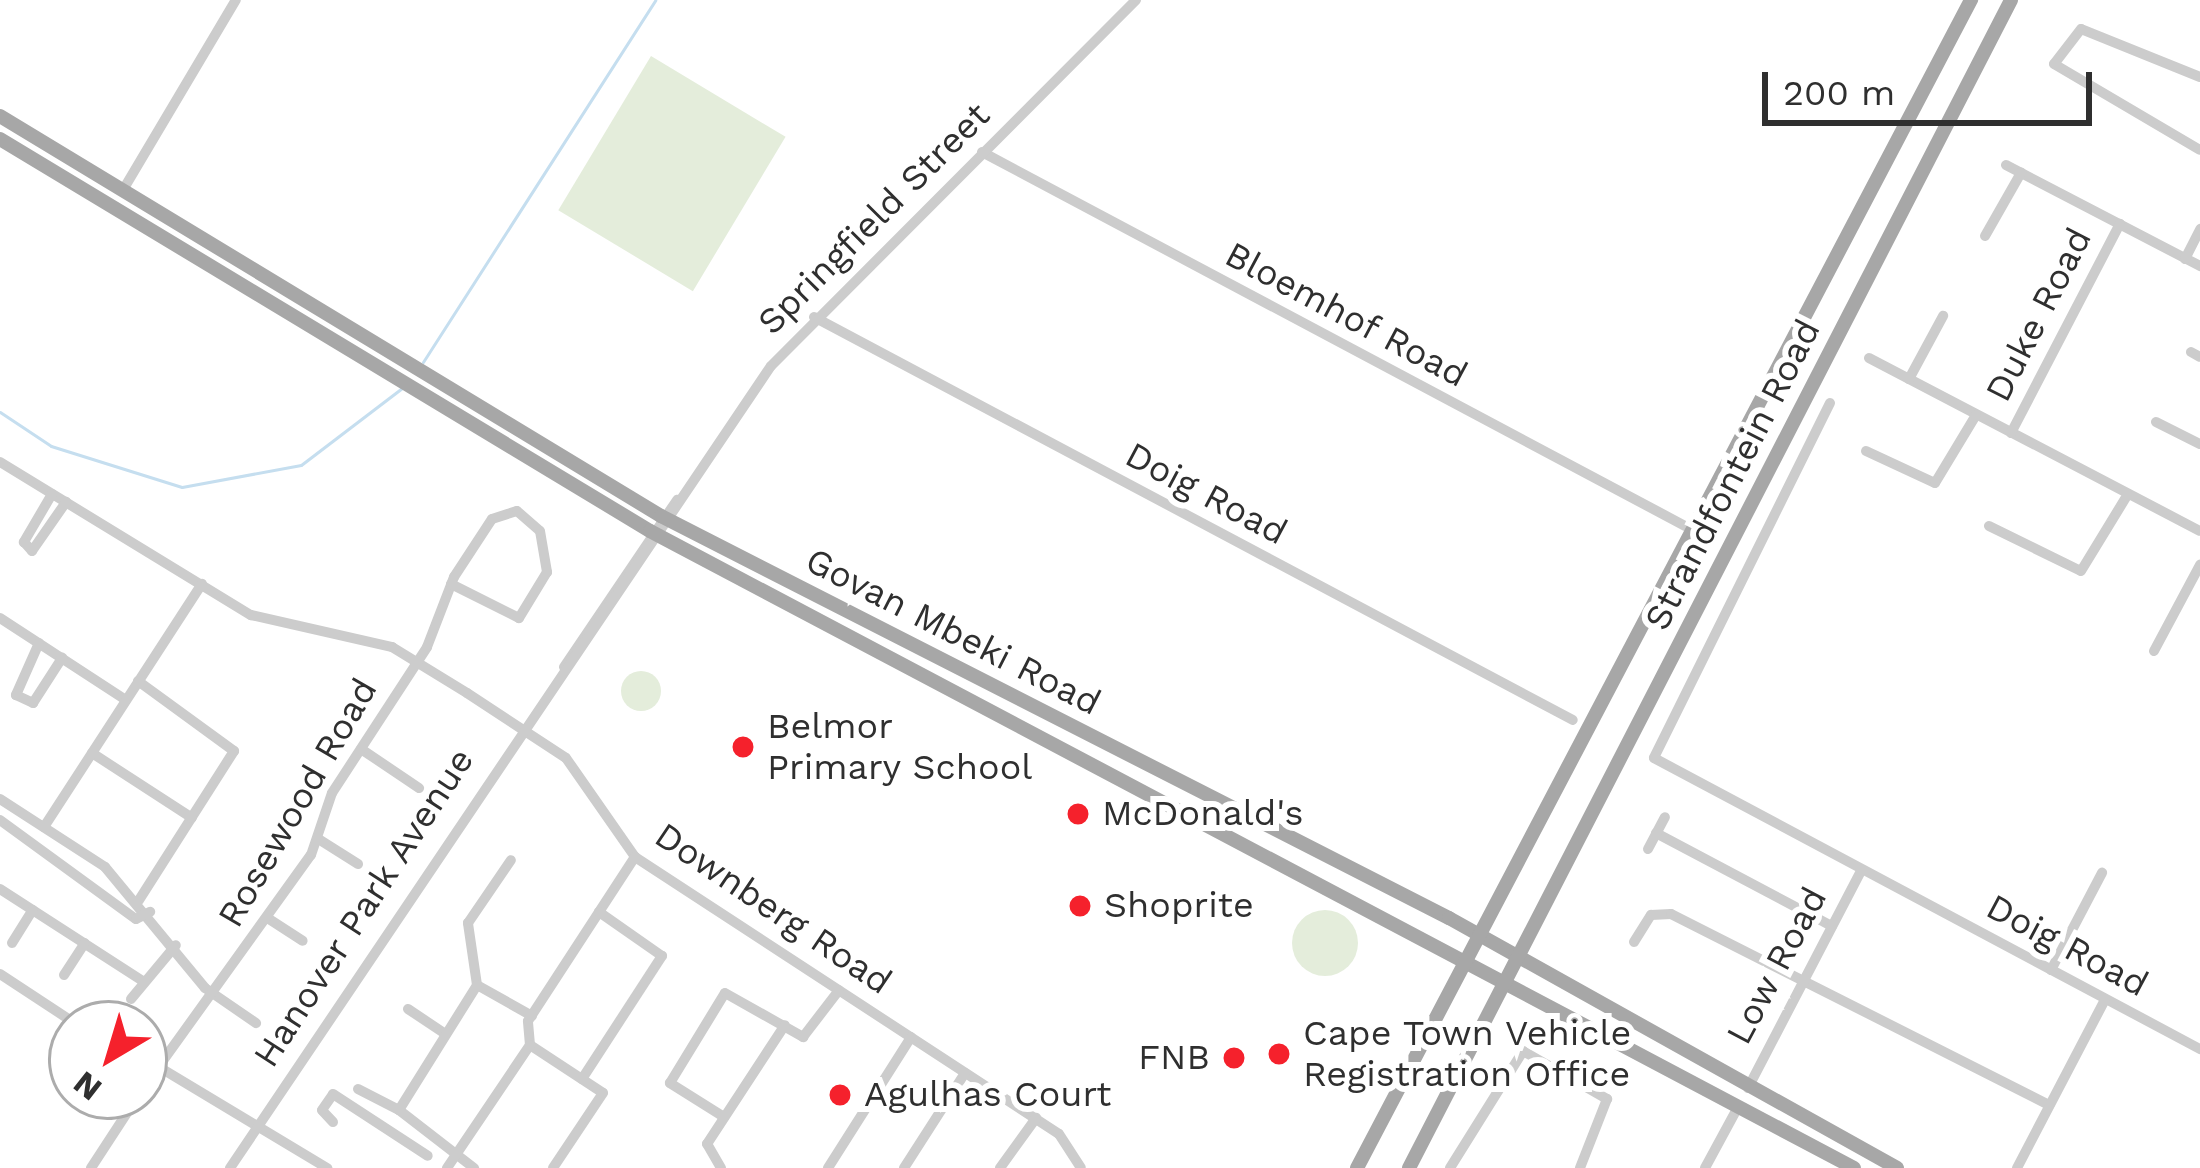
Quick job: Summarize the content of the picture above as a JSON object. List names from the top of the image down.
{
  "streets": {
    "main road": ["Strandfontein Road", "Govan Mbeki Road"],
    "street": [
      "Springfield Street",
      "Bloemhof Road",
      "Duke Road",
      "Doig Road",
      "Rosewood Road",
      "Hanover Park Avenue",
      "Downberg Road",
      "Low Road"
    ]
  },
  "crossings": [
    ["Springfield Street", "Bloemhof Road"],
    ["Springfield Street", "Doig Road"],
    ["Springfield Street", "Govan Mbeki Road"],
    ["Springfield Street", "Hanover Park Avenue"],
    ["Bloemhof Road", "Strandfontein Road"],
    ["Strandfontein Road", "Govan Mbeki Road"],
    ["Doig Road", "Low Road"],
    ["Govan Mbeki Road", "Hanover Park Avenue"],
    ["Govan Mbeki Road", "Low Road"],
    ["Rosewood Road", "Downberg Road"],
    ["Hanover Park Avenue", "Downberg Road"]
  ],
  "places": [
    "Belmor Primary School",
    "McDonald's",
    "Shoprite",
    "Cape Town Vehicle Registration Office",
    "FNB",
    "Agulhas Court"
  ],
  "scale_bar": "200 m",
  "north": "bottom left"
}
